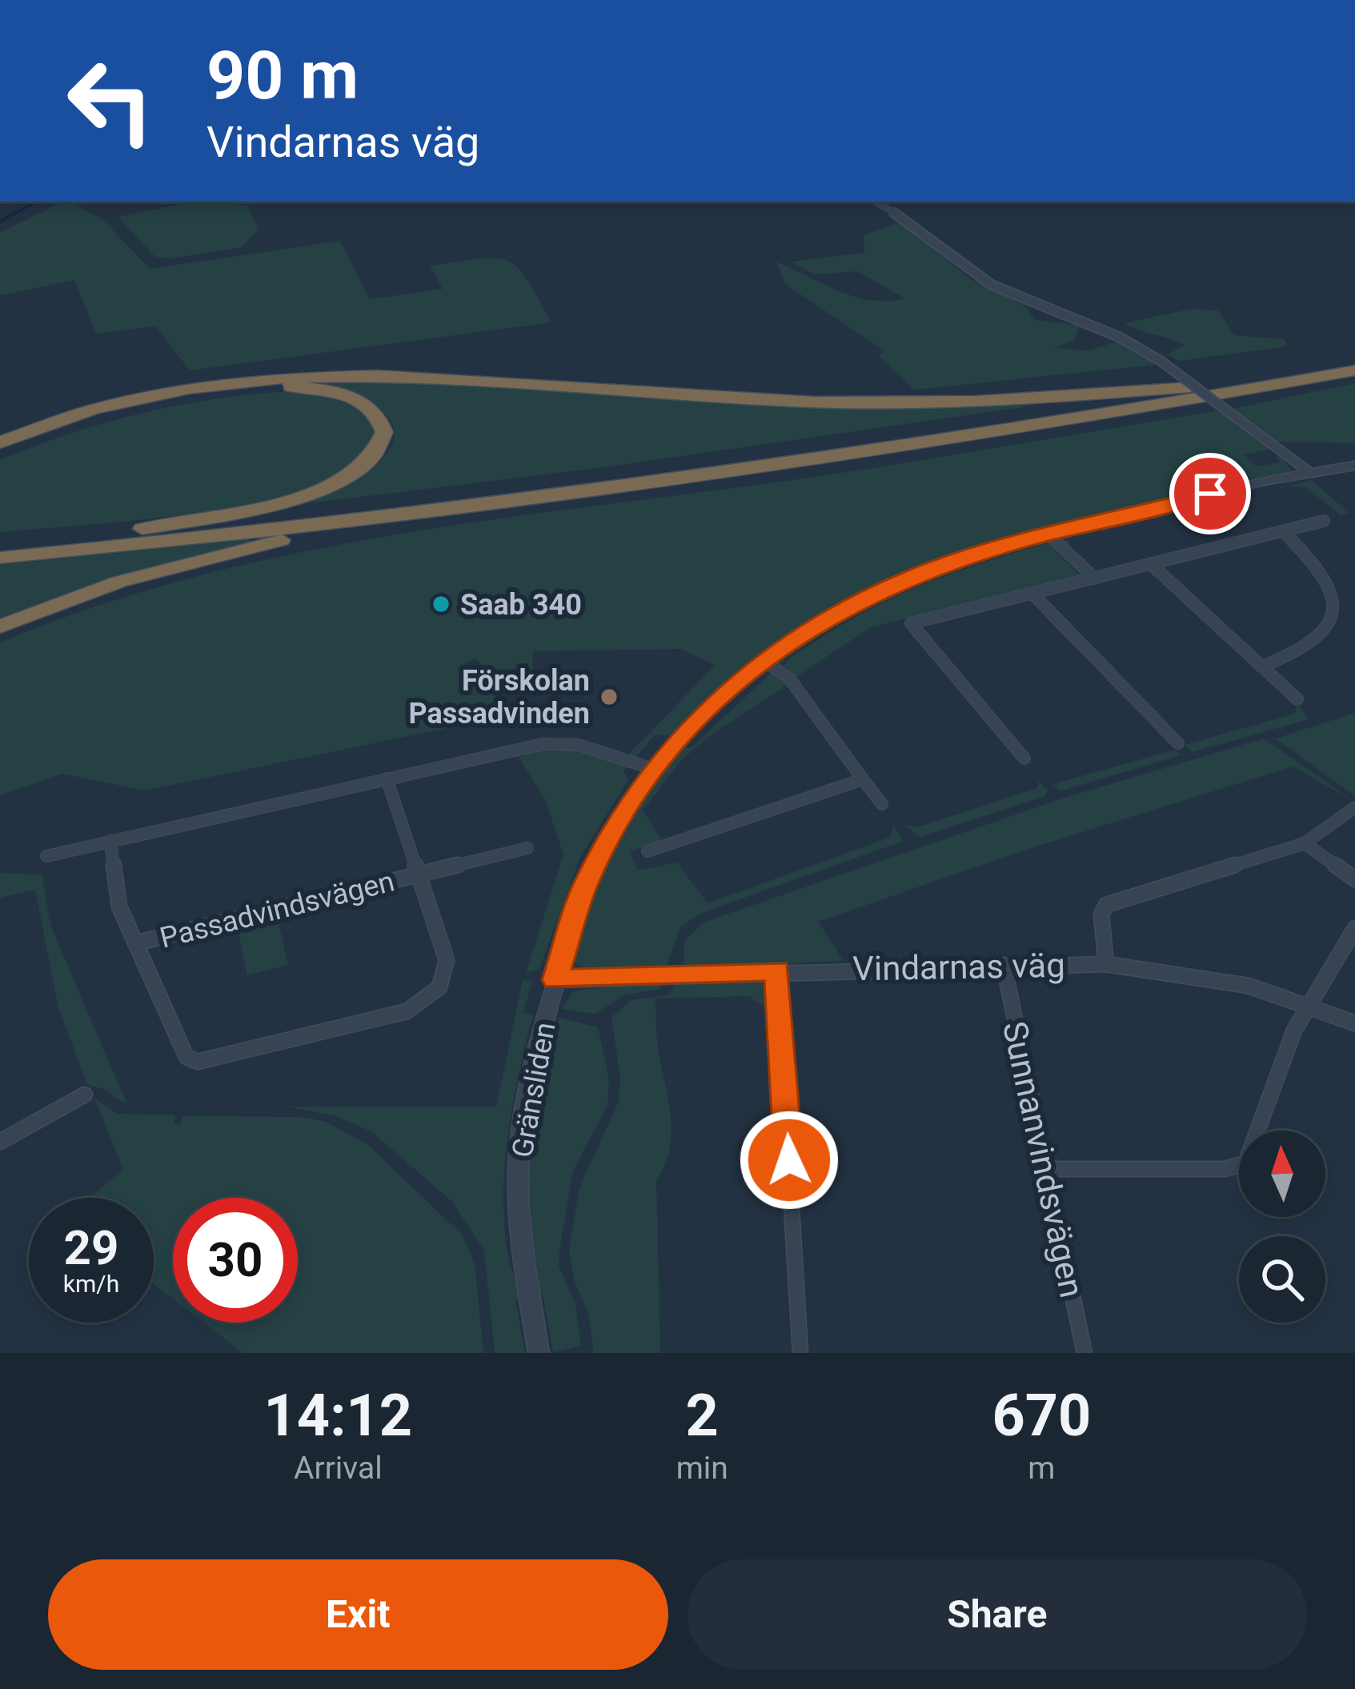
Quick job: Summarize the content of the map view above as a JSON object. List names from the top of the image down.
{
  "streets": {
    "street": [
      "Passadvindsvägen",
      "Vindarnas väg",
      "Gränsliden",
      "Sunnanvindsvägen"
    ]
  },
  "crossings": [
    ["Vindarnas väg", "Gränsliden"],
    ["Vindarnas väg", "Sunnanvindsvägen"]
  ],
  "places": ["Saab 340", "Förskolan Passadvinden"],
  "north": "top",
  "page": {
    "turn": ["90 m", "Vindarnas väg"],
    "speed": "29 km/h",
    "limit": "30",
    "eta": [
      "14:12",
      "Arrival",
      "2",
      "min",
      "670",
      "m"
    ],
    "buttons": ["Exit", "Share"]
  }
}
